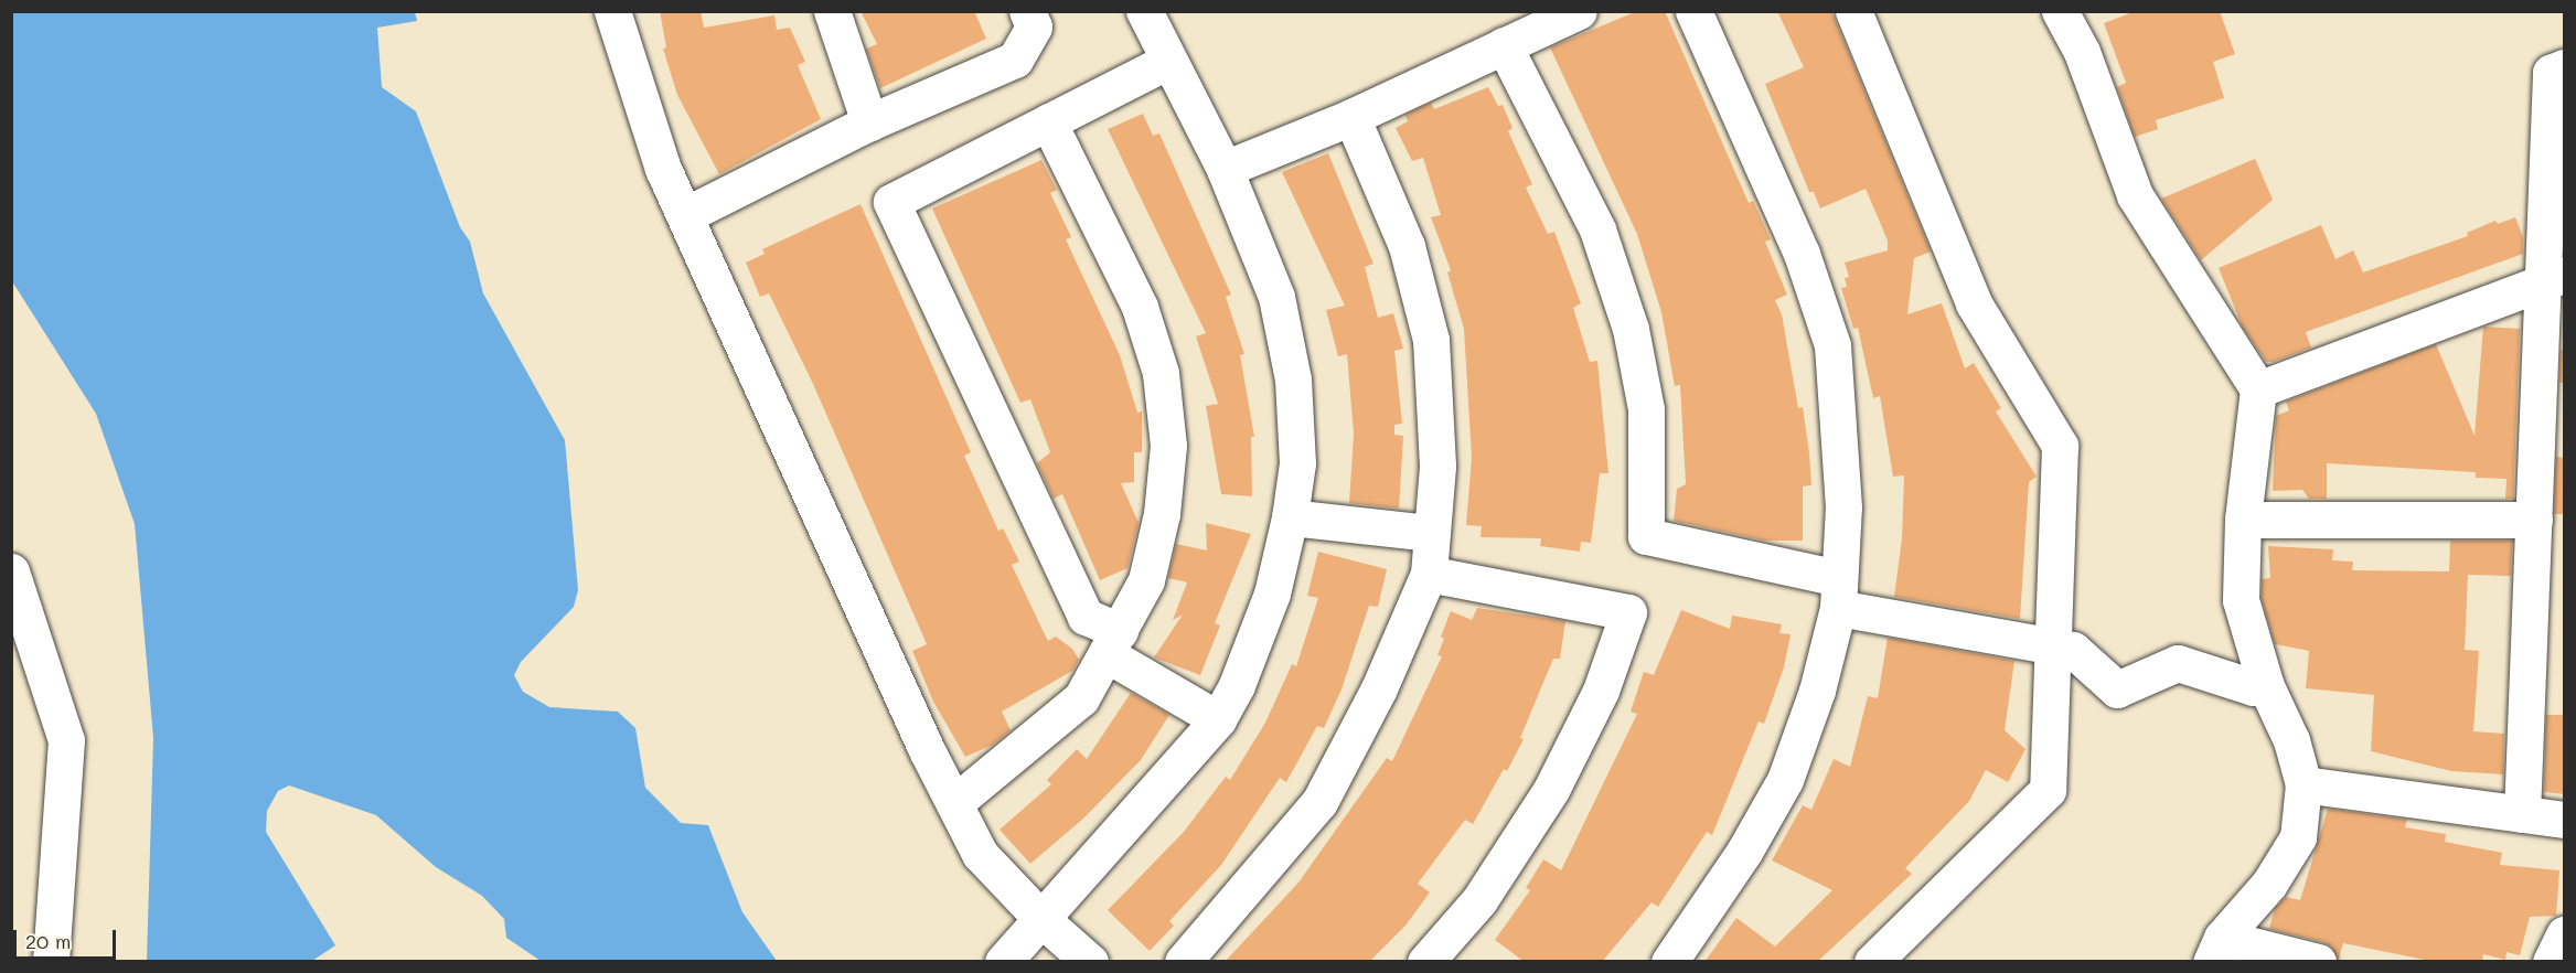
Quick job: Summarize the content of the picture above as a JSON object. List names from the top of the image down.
{
  "scale_bar": "20 m"
}
